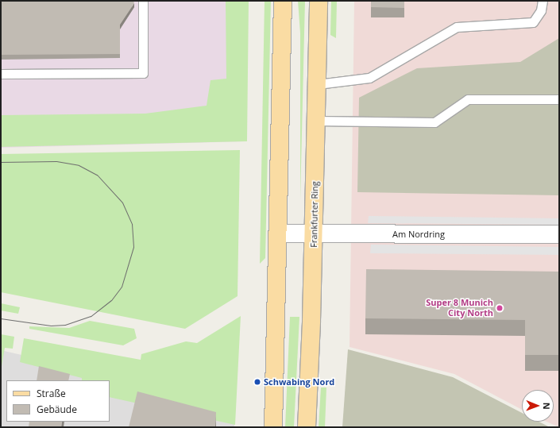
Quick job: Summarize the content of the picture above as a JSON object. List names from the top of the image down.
{
  "streets": {
    "main road": ["Frankfurter Ring"],
    "street": ["Am Nordring"]
  },
  "crossings": [
    ["Frankfurter Ring", "Am Nordring"]
  ],
  "places": ["Super 8 Munich City North", "Schwabing Nord"],
  "legend": ["Straße", "Gebäude"],
  "north": "right"
}
